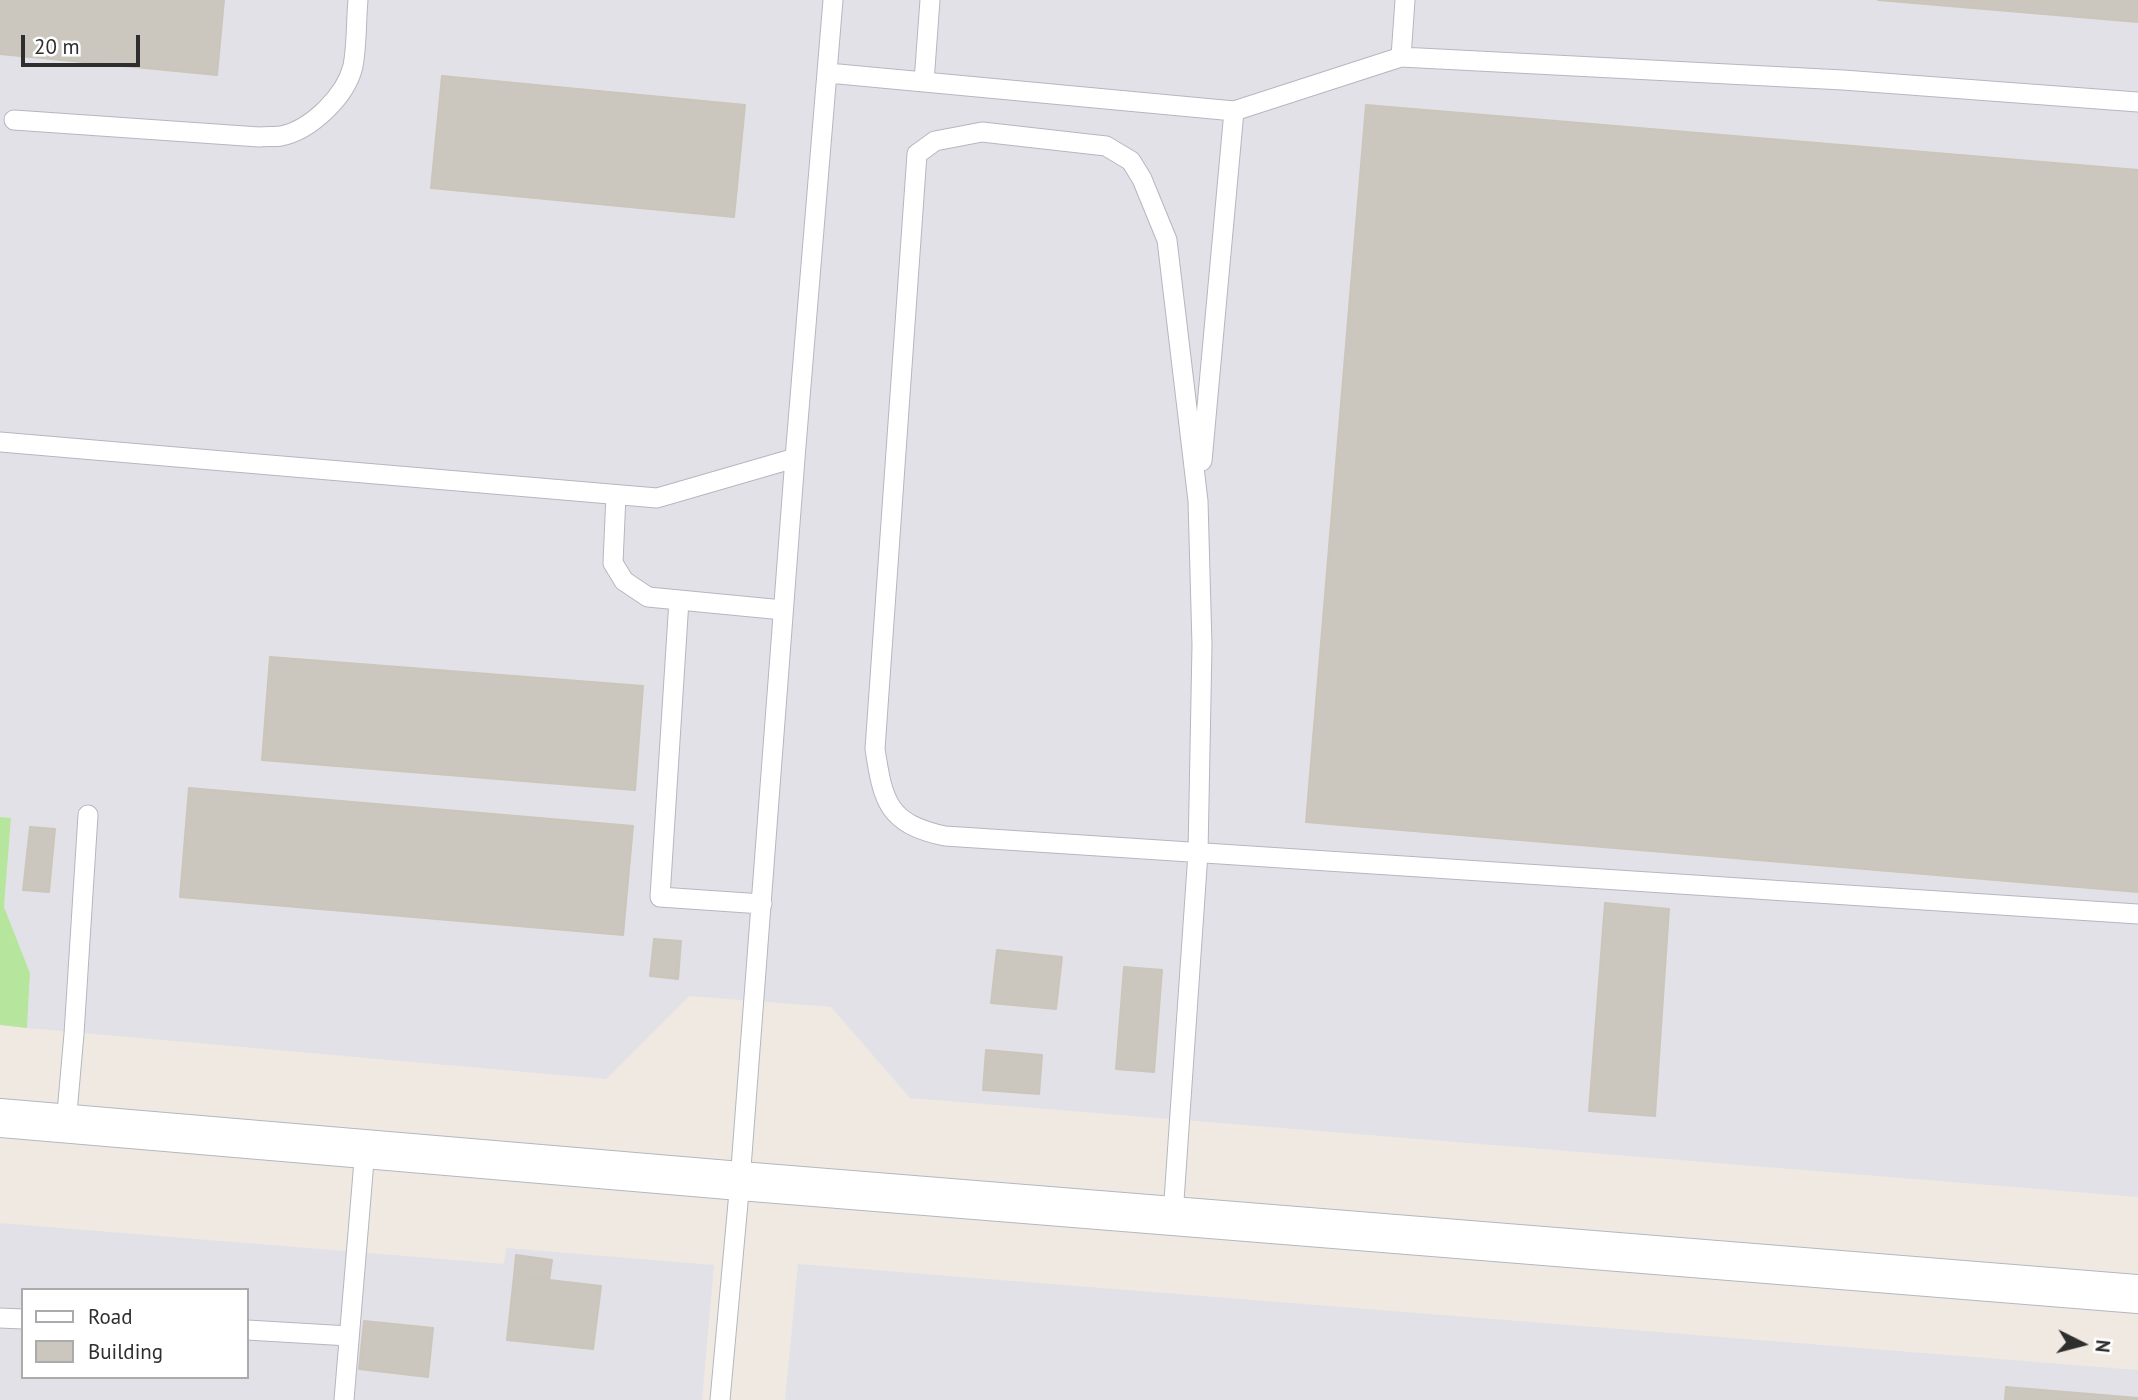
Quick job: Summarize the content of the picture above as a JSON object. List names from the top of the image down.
{
  "legend": ["Road", "Building"],
  "scale_bar": "20 m",
  "north": "right"
}
